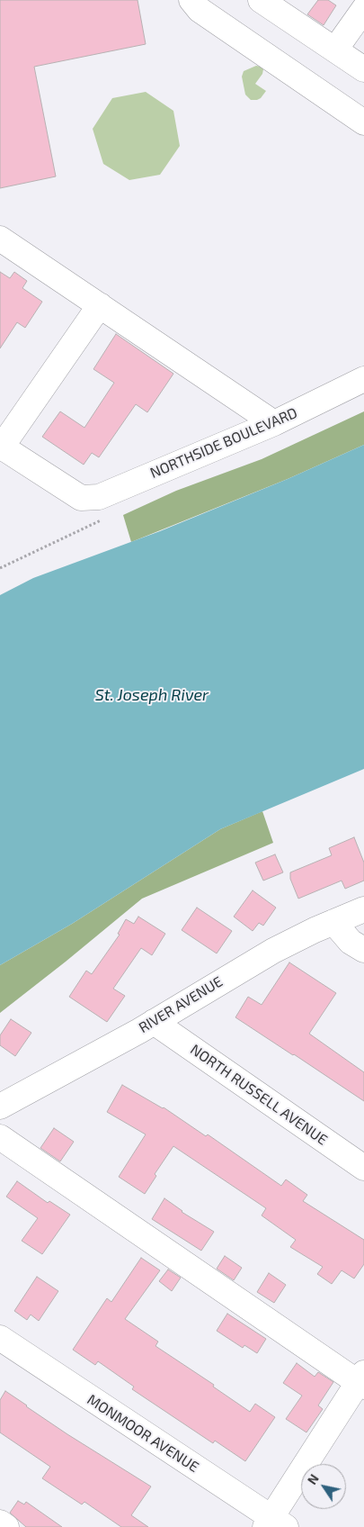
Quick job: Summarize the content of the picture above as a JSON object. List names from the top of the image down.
{
  "streets": {
    "street": [
      "NORTHSIDE BOULEVARD",
      "RIVER AVENUE",
      "NORTH RUSSELL AVENUE",
      "MONMOOR AVENUE"
    ]
  },
  "crossings": [
    ["RIVER AVENUE", "NORTH RUSSELL AVENUE"]
  ],
  "water": ["St. Joseph River"],
  "north": "top left"
}
